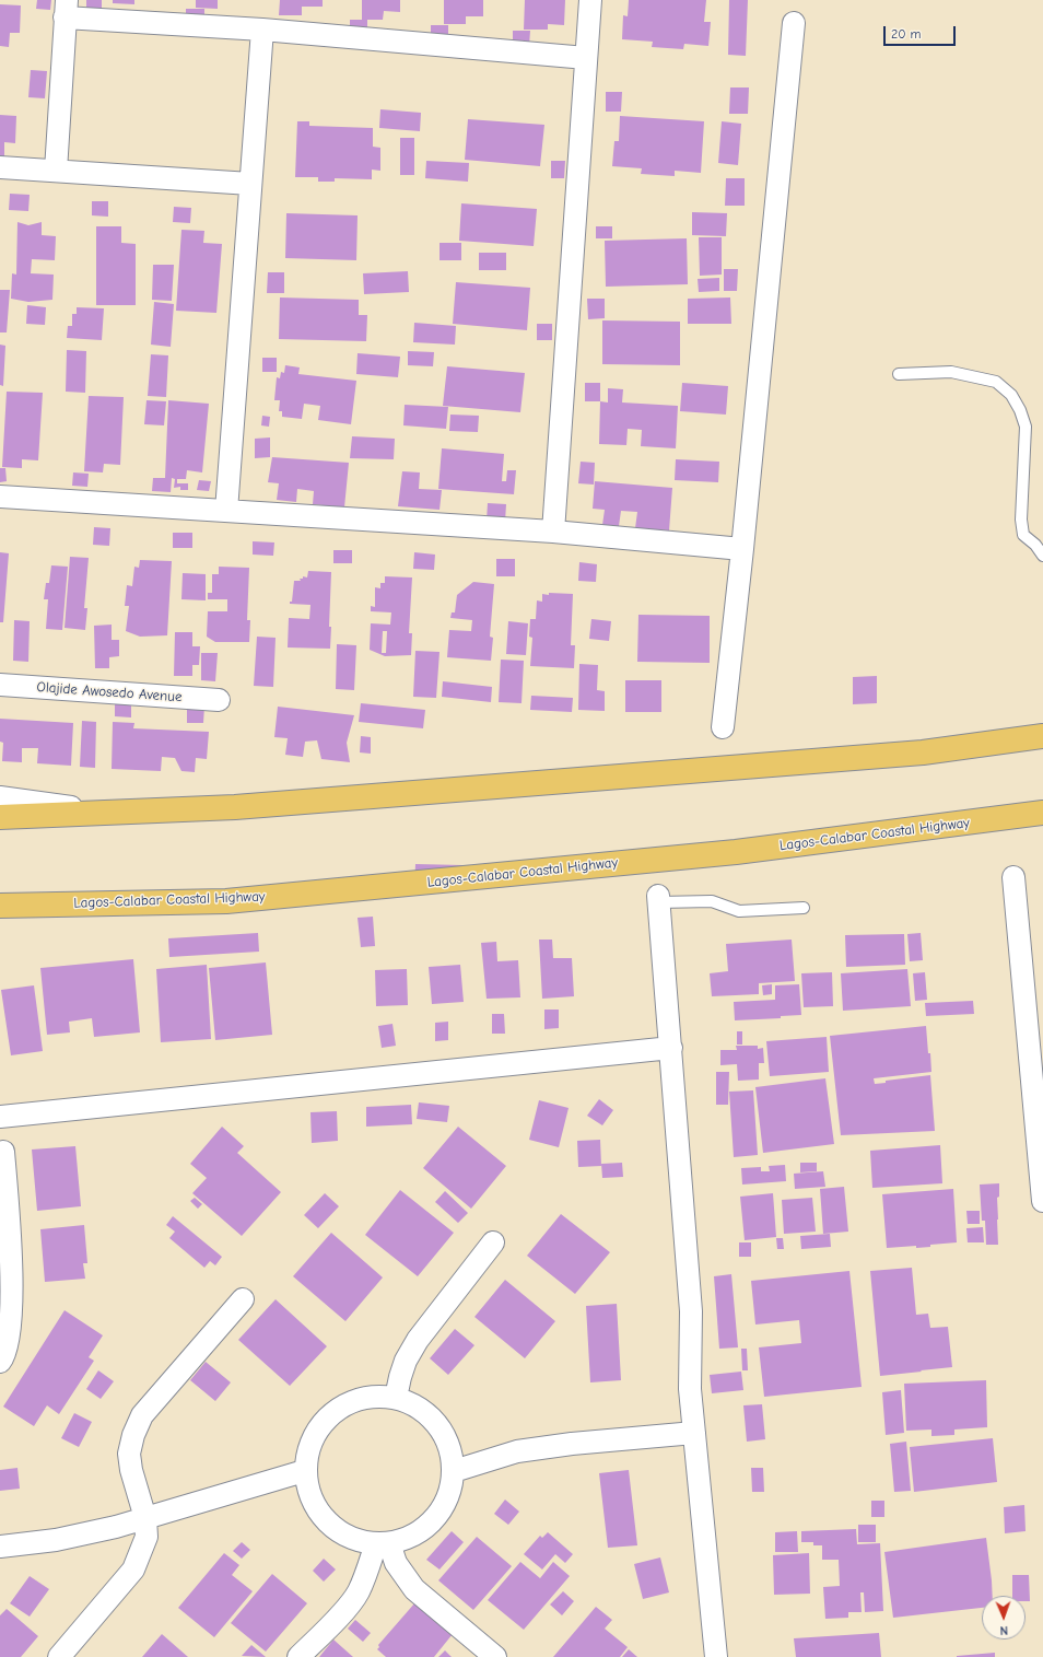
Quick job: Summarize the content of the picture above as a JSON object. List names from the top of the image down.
{
  "streets": {
    "highway": ["Lagos-Calabar Coastal Highway"],
    "street": ["Olajide Awosedo Avenue"]
  },
  "scale_bar": "20 m",
  "north": "bottom"
}
